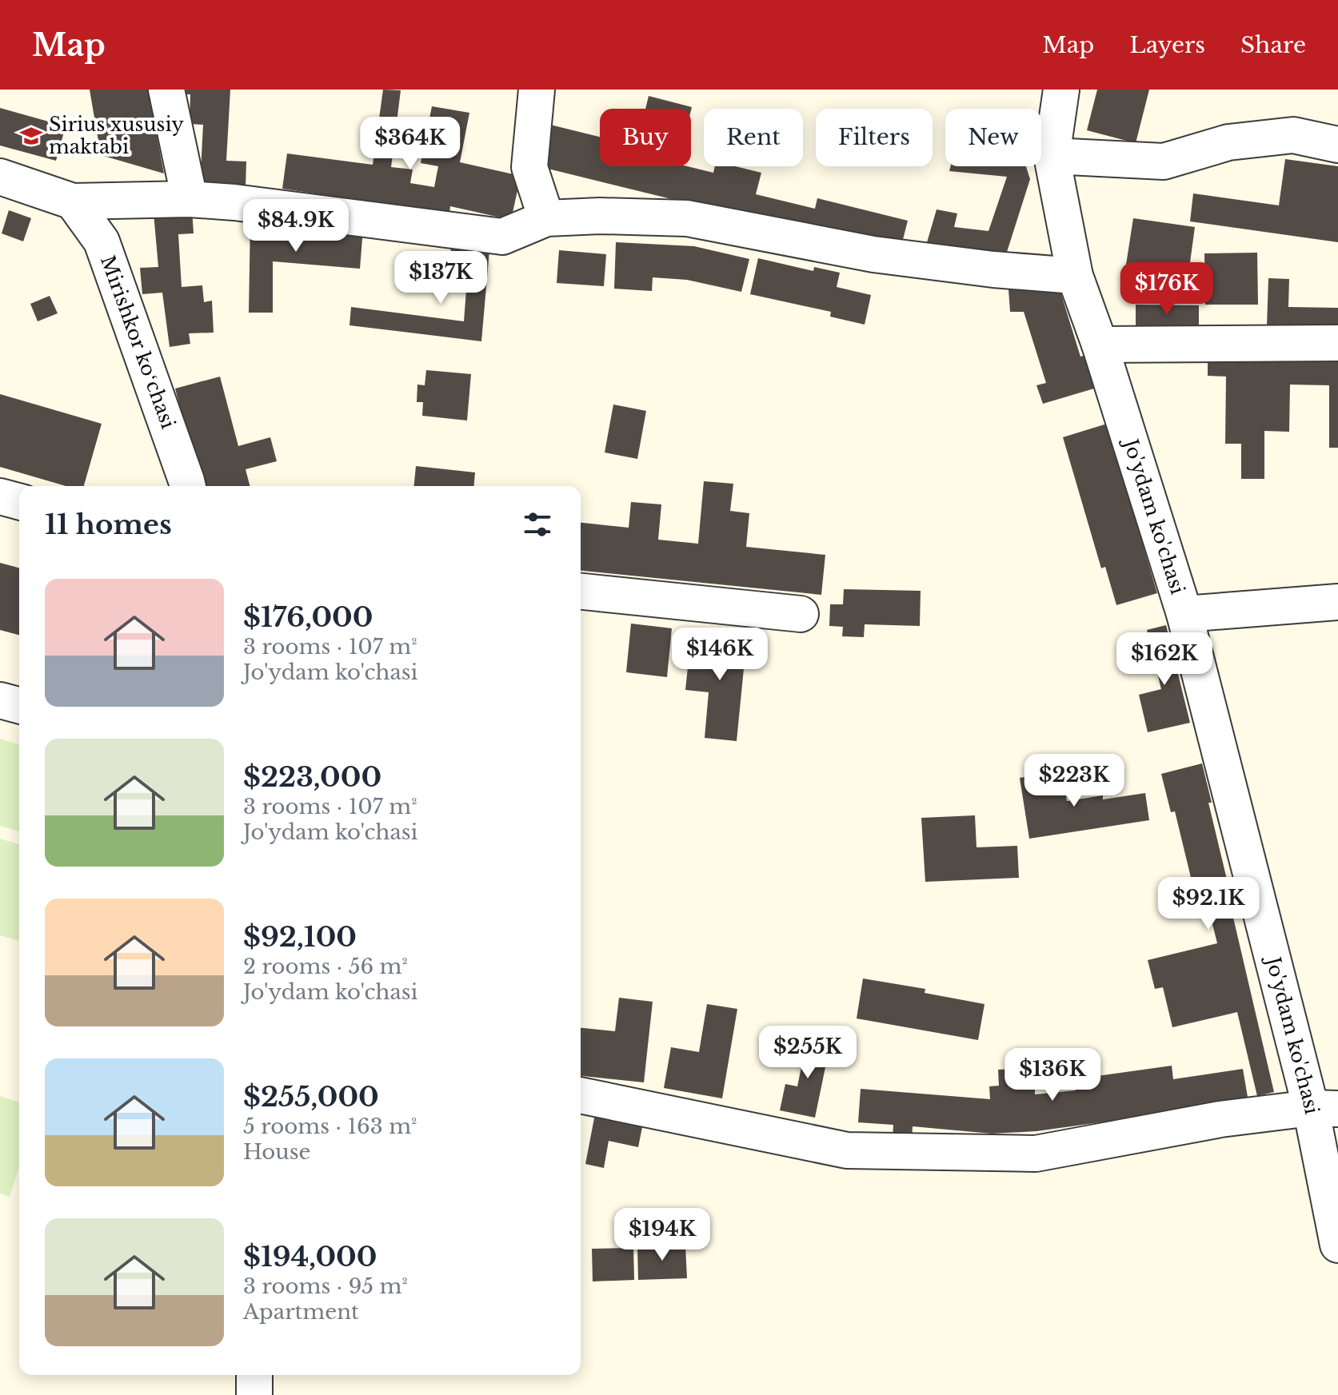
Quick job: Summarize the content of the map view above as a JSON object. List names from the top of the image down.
{
  "streets": {
    "street": ["Mirishkor koʻchasi", "Jo'ydam ko'chasi"]
  },
  "places": {
    "school or university": ["Sirius xususiy maktabi"]
  },
  "page": {
    "header": "Map",
    "nav": ["Map", "Layers", "Share"],
    "chip": [
      "Buy",
      "Rent",
      "Filters",
      "New"
    ],
    "price": [
      "$364K",
      "$84.9K",
      "$137K",
      "$176K",
      "$146K",
      "$162K",
      "$223K",
      "$92.1K",
      "$255K",
      "$136K",
      "$194K"
    ],
    "heading": "11 homes",
    "list": [
      {
        "name": "$176,000",
        "note": "3 rooms · 107 m² · Jo'ydam ko'chasi"
      },
      {
        "name": "$223,000",
        "note": "3 rooms · 107 m² · Jo'ydam ko'chasi"
      },
      {
        "name": "$92,100",
        "note": "2 rooms · 56 m² · Jo'ydam ko'chasi"
      },
      {
        "name": "$255,000",
        "note": "5 rooms · 163 m² · House"
      },
      {
        "name": "$194,000",
        "note": "3 rooms · 95 m² · Apartment"
      }
    ]
  }
}
